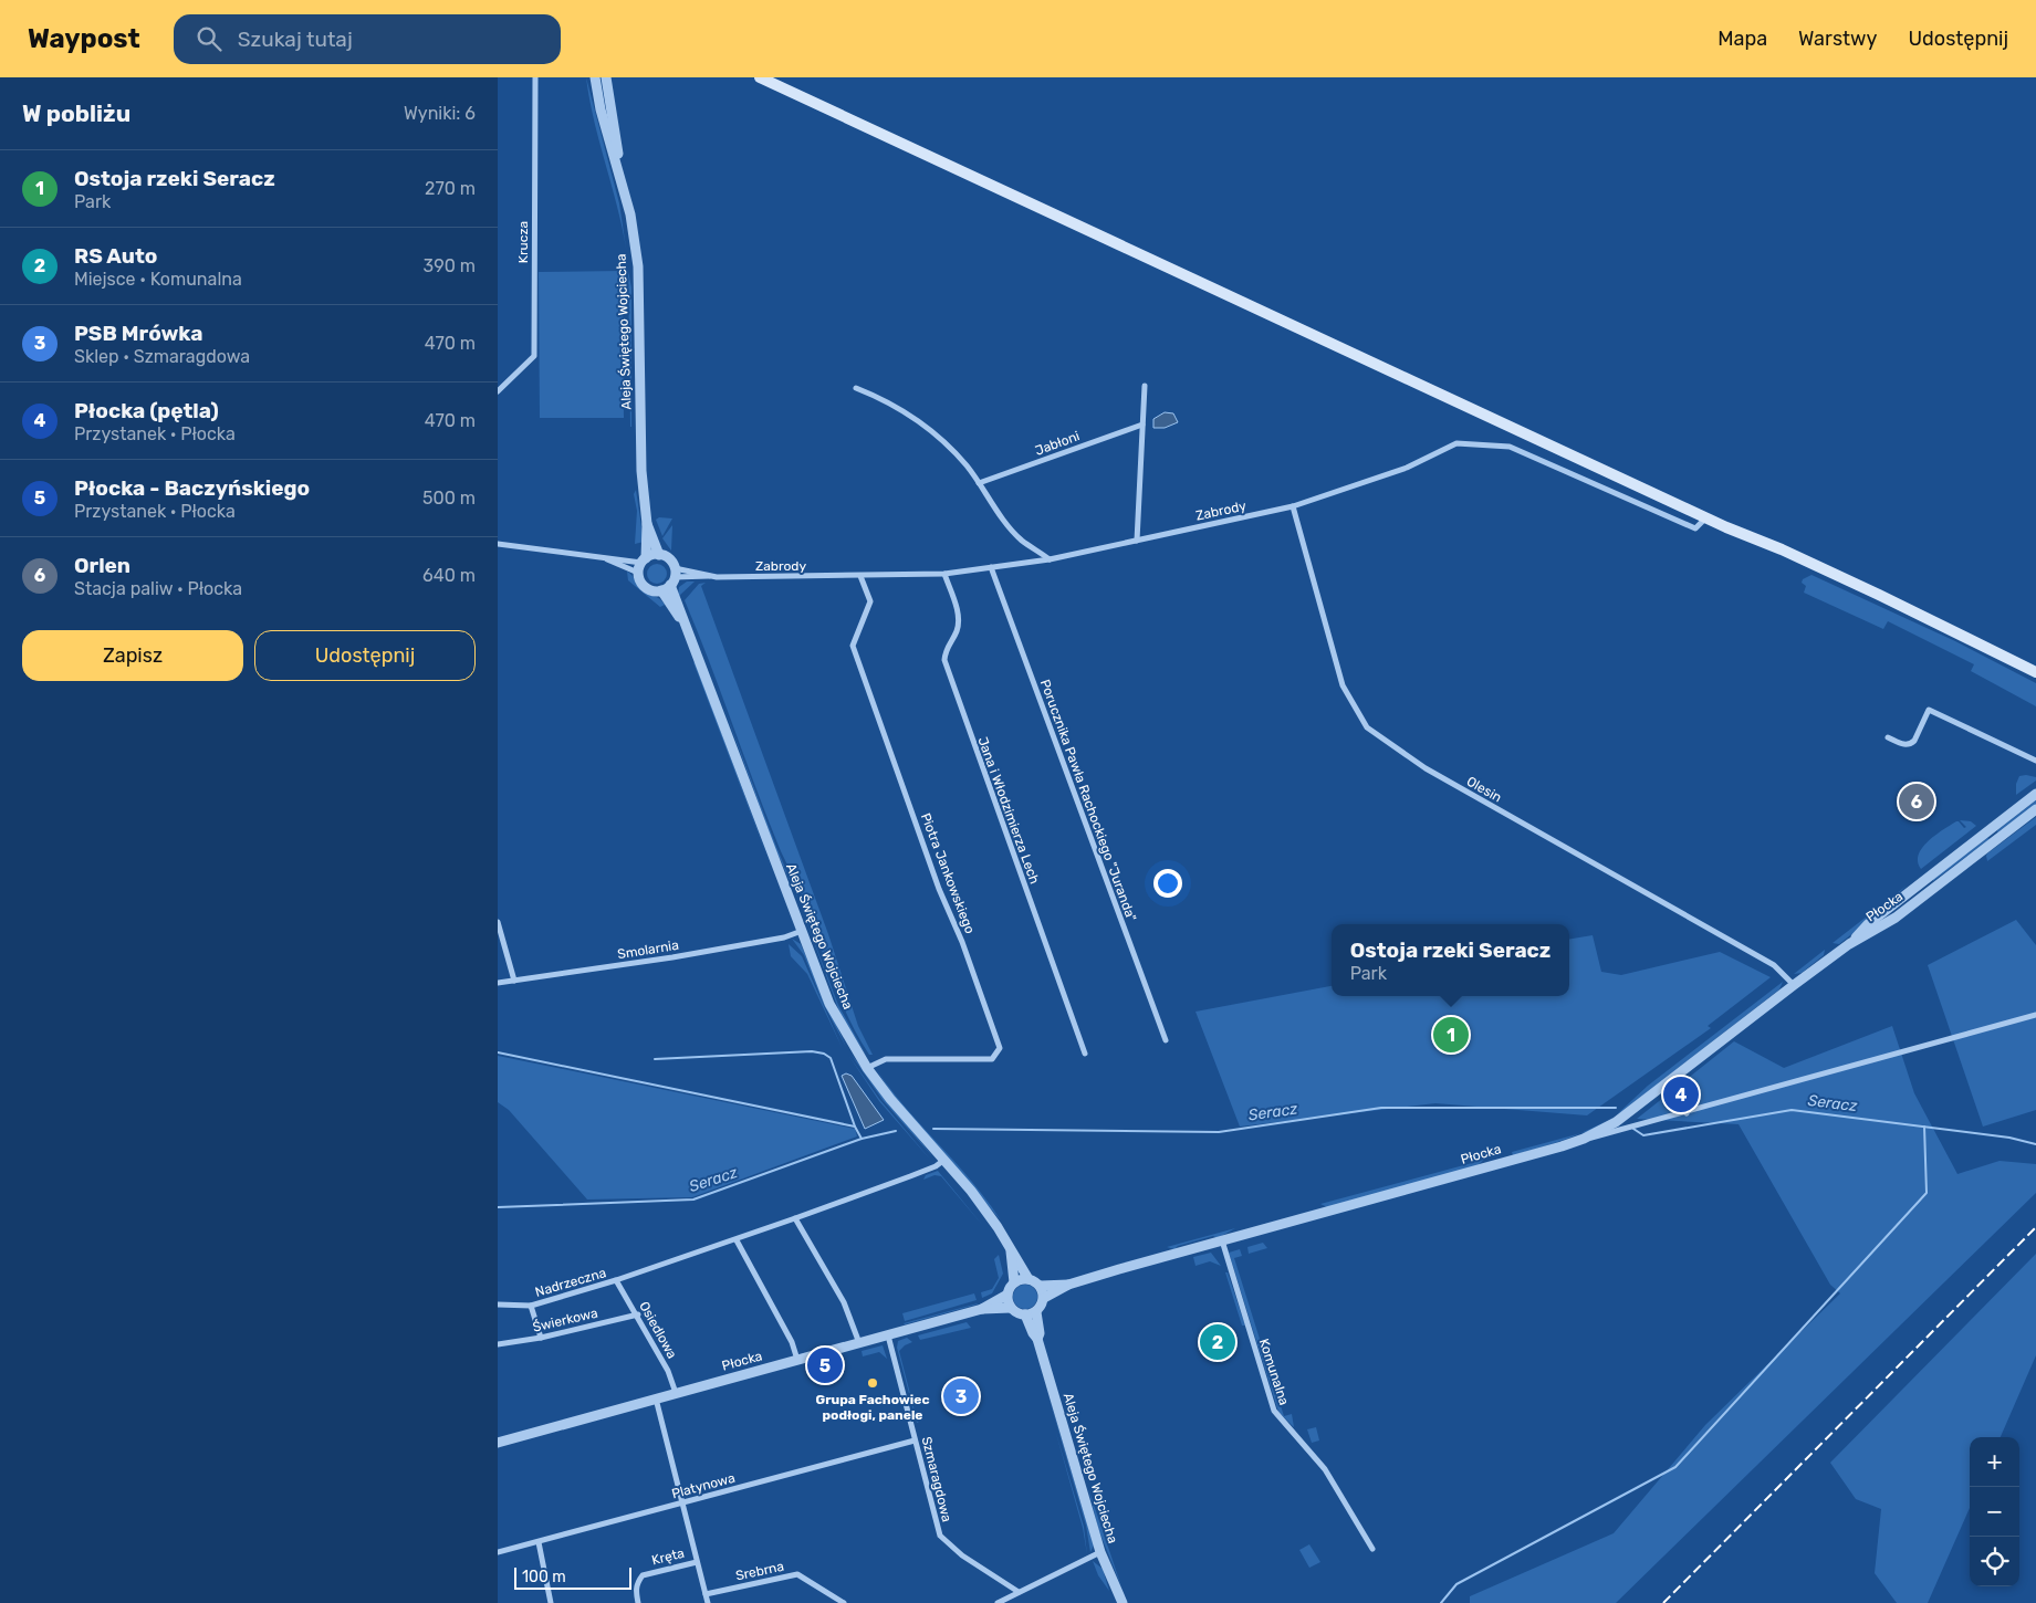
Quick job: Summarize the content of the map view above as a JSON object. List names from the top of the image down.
{
  "streets": {
    "street": [
      "Krucza",
      "Aleja Świętego Wojciecha",
      "Jabłoni",
      "Zabrody",
      "Olesin",
      "Porucznika Pawła Rachockiego \"Juranda\"",
      "Jana i Włodzimierza Lech",
      "Piotra Jankowskiego",
      "Płocka",
      "Smolarnia",
      "Nadrzeczna",
      "Świerkowa",
      "Osiedlowa",
      "Komunalna",
      "Szmaragdowa",
      "Platynowa",
      "Kręta",
      "Srebrna"
    ]
  },
  "crossings": [
    ["Aleja Świętego Wojciecha", "Zabrody"],
    ["Aleja Świętego Wojciecha", "Piotra Jankowskiego"],
    ["Aleja Świętego Wojciecha", "Płocka"],
    ["Aleja Świętego Wojciecha", "Smolarnia"],
    ["Aleja Świętego Wojciecha", "Nadrzeczna"],
    ["Zabrody", "Olesin"],
    ["Zabrody", "Porucznika Pawła Rachockiego \"Juranda\""],
    ["Zabrody", "Jana i Włodzimierza Lech"],
    ["Zabrody", "Piotra Jankowskiego"],
    ["Olesin", "Płocka"],
    ["Płocka", "Osiedlowa"],
    ["Płocka", "Komunalna"],
    ["Płocka", "Szmaragdowa"],
    ["Nadrzeczna", "Osiedlowa"],
    ["Świerkowa", "Osiedlowa"],
    ["Szmaragdowa", "Platynowa"]
  ],
  "water": ["Seracz"],
  "places": ["Grupa Fachowiec podłogi, panele"],
  "scale_bar": "100 m",
  "page": {
    "header": "Waypost",
    "search": "Szukaj tutaj",
    "nav": ["Mapa", "Warstwy", "Udostępnij"],
    "heading": ["W pobliżu", "Wyniki: 6"],
    "list": [
      {
        "mark": "1",
        "name": "Ostoja rzeki Seracz",
        "note": "Park",
        "value": "270 m"
      },
      {
        "mark": "2",
        "name": "RS Auto",
        "note": "Miejsce · Komunalna",
        "value": "390 m"
      },
      {
        "mark": "3",
        "name": "PSB Mrówka",
        "note": "Sklep · Szmaragdowa",
        "value": "470 m"
      },
      {
        "mark": "4",
        "name": "Płocka (pętla)",
        "note": "Przystanek · Płocka",
        "value": "470 m"
      },
      {
        "mark": "5",
        "name": "Płocka - Baczyńskiego",
        "note": "Przystanek · Płocka",
        "value": "500 m"
      },
      {
        "mark": "6",
        "name": "Orlen",
        "note": "Stacja paliw · Płocka",
        "value": "640 m"
      }
    ],
    "buttons": ["Zapisz", "Udostępnij"],
    "pins": [
      "6",
      "1",
      "4",
      "2",
      "5",
      "3"
    ],
    "popup": ["Ostoja rzeki Seracz", "Park"],
    "map_buttons": ["+", "−"],
    "scale": "100 m"
  }
}
